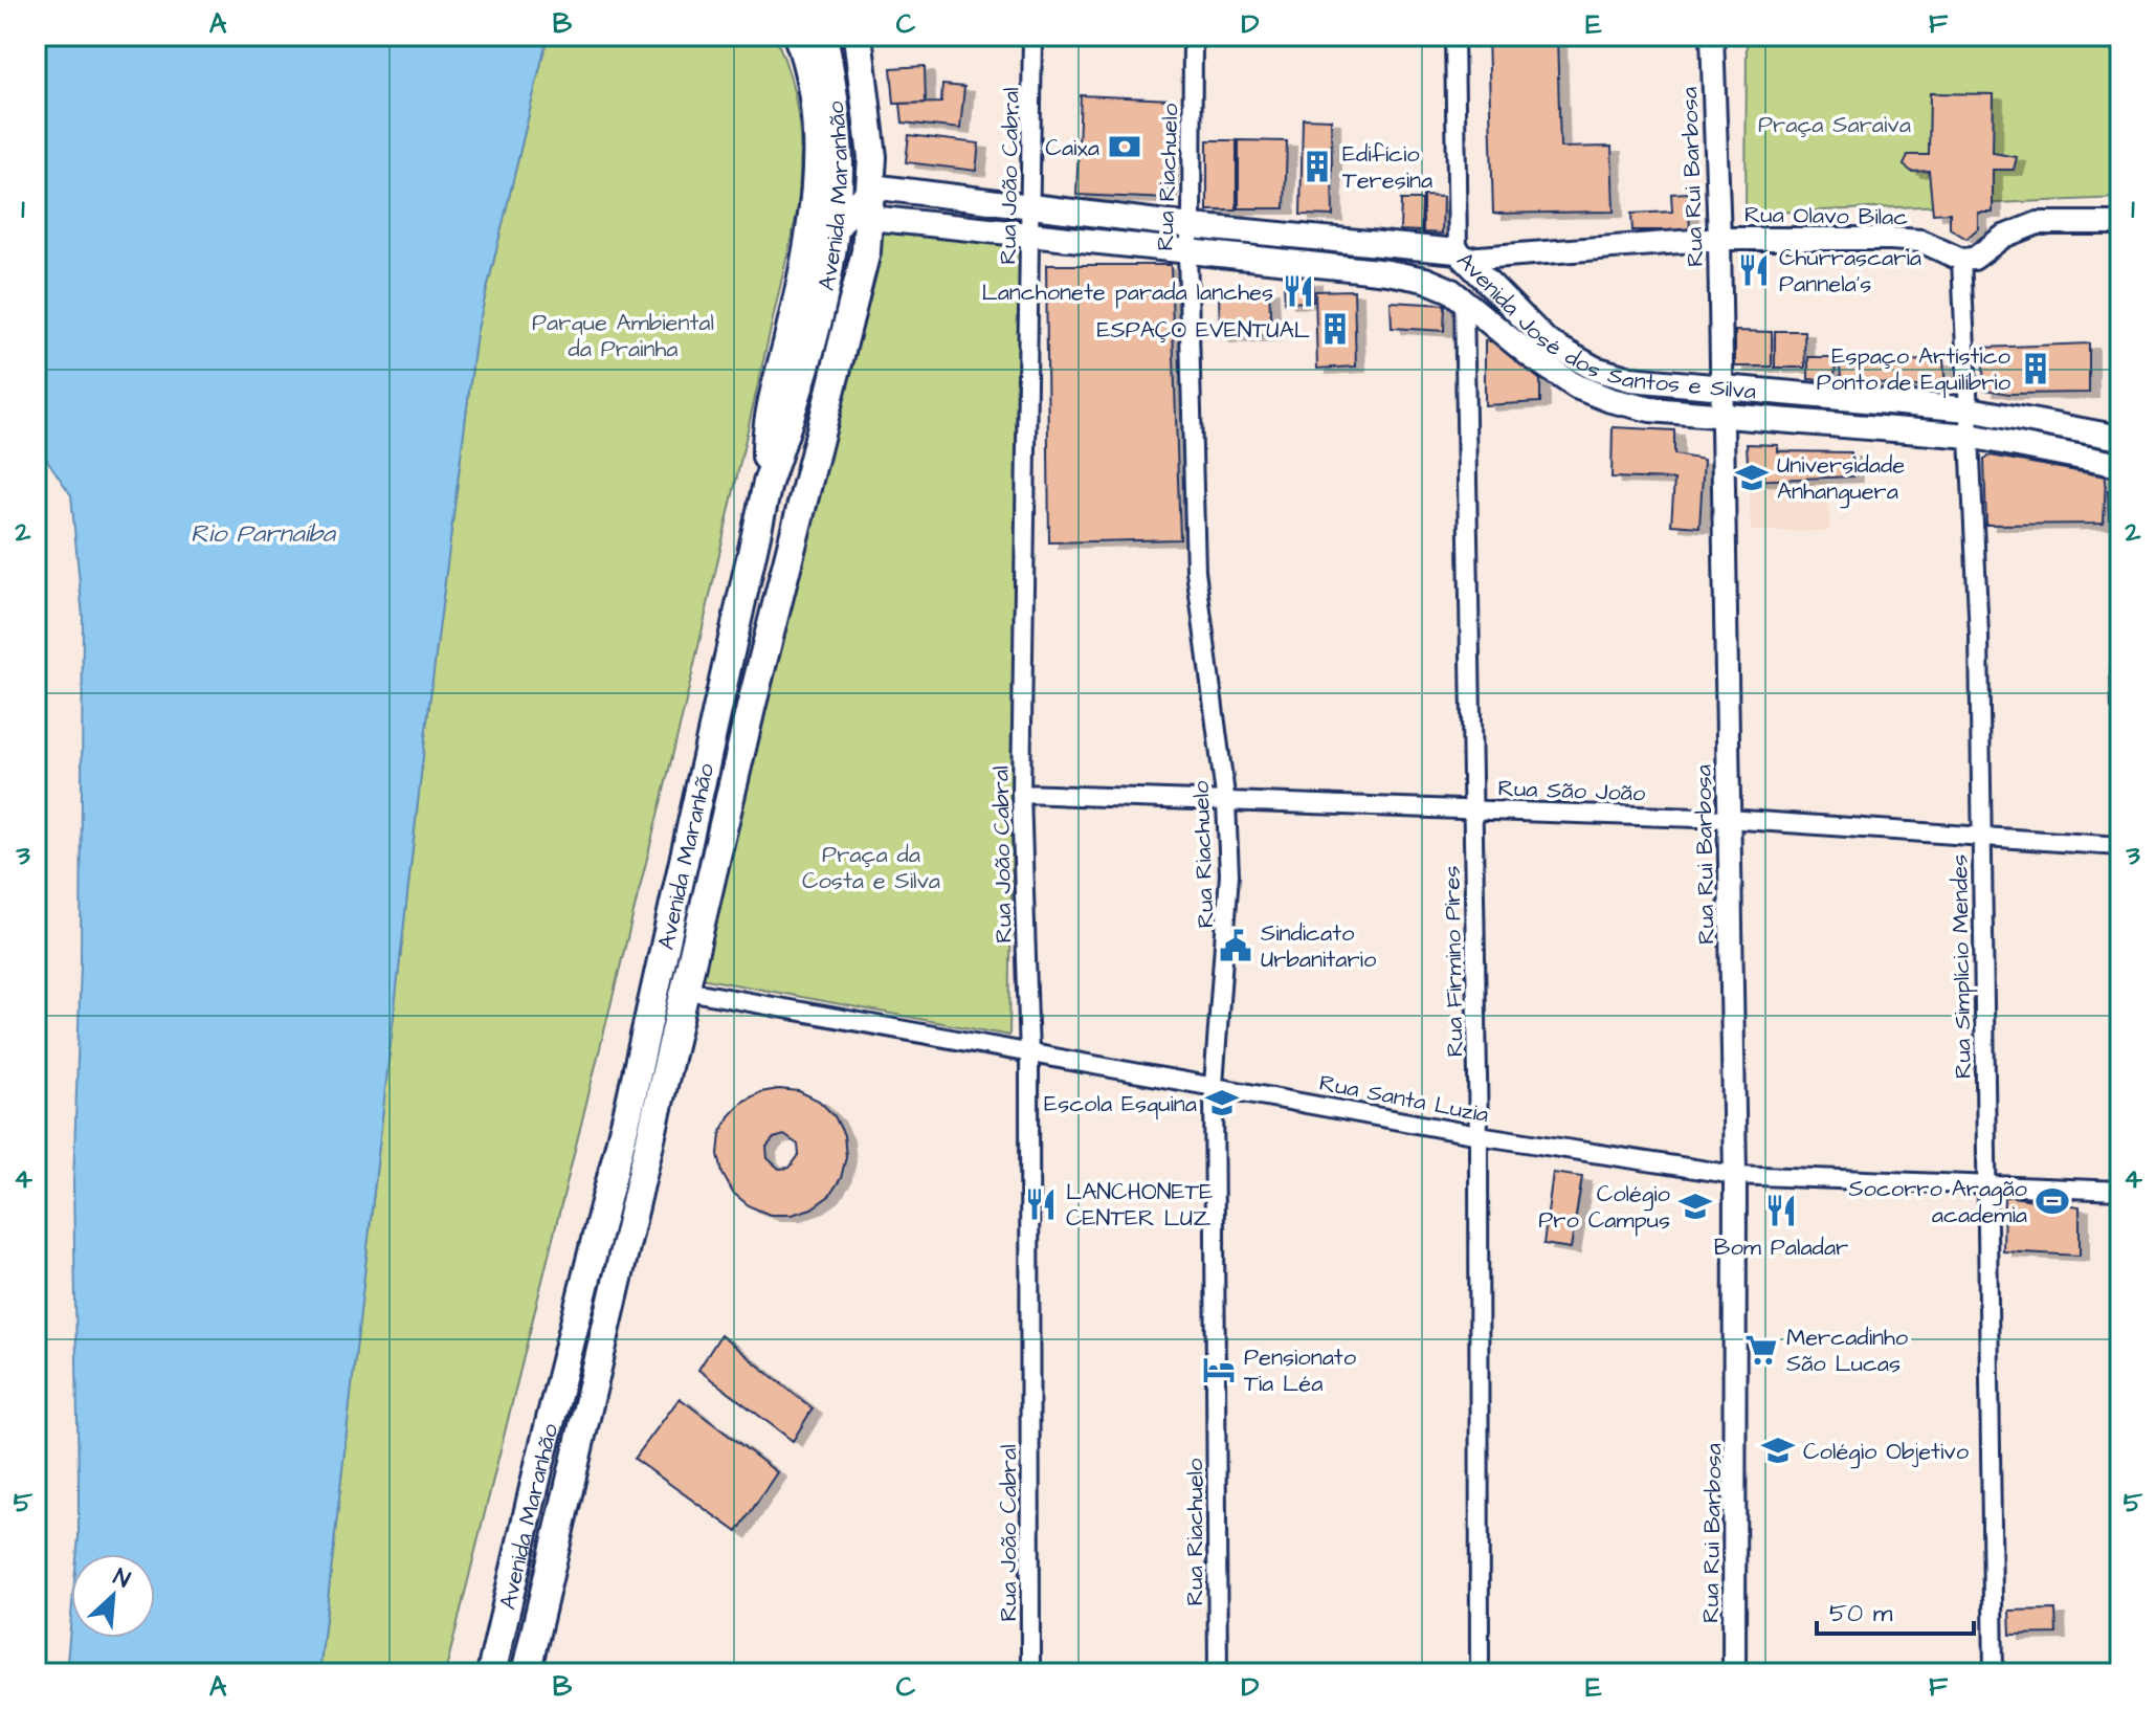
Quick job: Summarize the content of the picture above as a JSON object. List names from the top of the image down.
{
  "streets": {
    "main road": ["Avenida Maranhão", "Avenida José dos Santos e Silva"],
    "street": [
      "Rua João Cabral",
      "Rua Riachuelo",
      "Rua Rui Barbosa",
      "Rua Olavo Bilac",
      "Rua São João",
      "Rua Firmino Pires",
      "Rua Simplício Mendes",
      "Rua Santa Luzia"
    ]
  },
  "crossings": [
    ["Rua João Cabral", "Avenida José dos Santos e Silva"],
    ["Rua João Cabral", "Rua São João"],
    ["Rua João Cabral", "Rua Santa Luzia"],
    ["Rua Riachuelo", "Avenida José dos Santos e Silva"],
    ["Rua Riachuelo", "Rua São João"],
    ["Rua Riachuelo", "Rua Santa Luzia"],
    ["Rua Rui Barbosa", "Rua Olavo Bilac"],
    ["Rua Rui Barbosa", "Avenida José dos Santos e Silva"],
    ["Rua Rui Barbosa", "Rua São João"],
    ["Rua Rui Barbosa", "Rua Santa Luzia"],
    ["Avenida Maranhão", "Avenida José dos Santos e Silva"],
    ["Avenida Maranhão", "Rua Santa Luzia"],
    ["Rua Olavo Bilac", "Avenida José dos Santos e Silva"],
    ["Rua Olavo Bilac", "Rua Simplício Mendes"],
    ["Avenida José dos Santos e Silva", "Rua Firmino Pires"],
    ["Avenida José dos Santos e Silva", "Rua Simplício Mendes"],
    ["Rua São João", "Rua Firmino Pires"],
    ["Rua São João", "Rua Simplício Mendes"],
    ["Rua Firmino Pires", "Rua Santa Luzia"],
    ["Rua Simplício Mendes", "Rua Santa Luzia"]
  ],
  "water": ["Rio Parnaíba"],
  "parks": ["Praça Saraiva", "Parque Ambiental da Prainha", "Praça da Costa e Silva"],
  "places": {
    "bank": ["Caixa"],
    "building": ["Edifício Teresina", "ESPAÇO EVENTUAL", "Espaço Artístico Ponto de Equilíbrio"],
    "restaurant": [
      "Churrascaria Pannela's",
      "Lanchonete parada lanches",
      "LANCHONETE CENTER LUZ",
      "Bom Paladar"
    ],
    "school or university": [
      "Universidade Anhanguera",
      "Escola Esquina",
      "Colégio Pro Campus",
      "Colégio Objetivo"
    ],
    "public building": ["Sindicato Urbanitario"],
    "sports": ["Socorro Aragão academia"],
    "supermarket": ["Mercadinho São Lucas"],
    "hotel": ["Pensionato Tia Léa"]
  },
  "scale_bar": "50 m",
  "north": "top right",
  "grid": {
    "columns": [
      "A",
      "B",
      "C",
      "D",
      "E",
      "F"
    ],
    "rows": [
      "1",
      "2",
      "3",
      "4",
      "5"
    ]
  }
}
